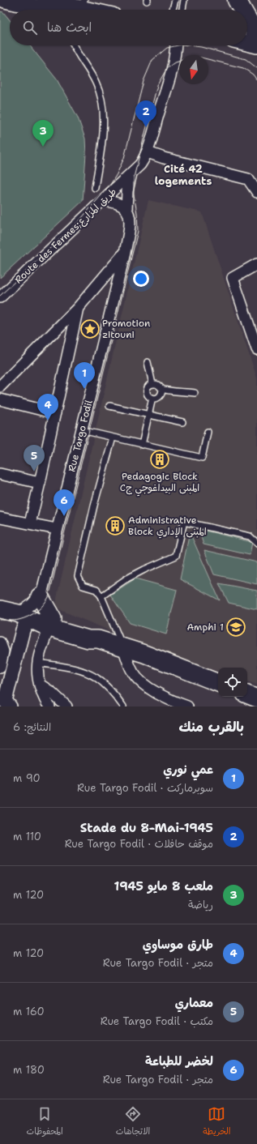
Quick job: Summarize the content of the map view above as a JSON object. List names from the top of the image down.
{
  "streets": {
    "street": ["Route des Fermes;طريق المزارع", "Rue Targo Fodil"]
  },
  "crossings": [
    ["Route des Fermes;طريق المزارع", "Rue Targo Fodil"]
  ],
  "districts": ["Cité 42 logements"],
  "places": {
    "place": ["Promotion zitouni"],
    "building": ["Pedagogic Block Cالمبنى البيداغوجي ج", "Administrative Block المبنى الإداري"],
    "school or university": ["Amphi 1"]
  },
  "north": "bottom",
  "page": {
    "search": "ابحث هنا",
    "pins": [
      "2",
      "3",
      "1",
      "4",
      "5",
      "6"
    ],
    "heading": ["بالقرب منك", "النتائج: 6"],
    "list": [
      {
        "mark": "1",
        "name": "عمي نوري",
        "note": "سوبرماركت · Rue Targo Fodil",
        "value": "90 m"
      },
      {
        "mark": "2",
        "name": "Stade du 8-Mai-1945",
        "note": "موقف حافلات · Rue Targo Fodil",
        "value": "110 m"
      },
      {
        "mark": "3",
        "name": "ملعب 8 مايو 1945",
        "note": "رياضة",
        "value": "120 m"
      },
      {
        "mark": "4",
        "name": "طارق موساوي",
        "note": "متجر · Rue Targo Fodil",
        "value": "120 m"
      },
      {
        "mark": "5",
        "name": "معماري",
        "note": "مكتب · Rue Targo Fodil",
        "value": "160 m"
      },
      {
        "mark": "6",
        "name": "لخضر للطباعة",
        "note": "متجر · Rue Targo Fodil",
        "value": "180 m"
      }
    ],
    "nav": ["الخريطة", "الاتجاهات", "المحفوظات"]
  }
}
